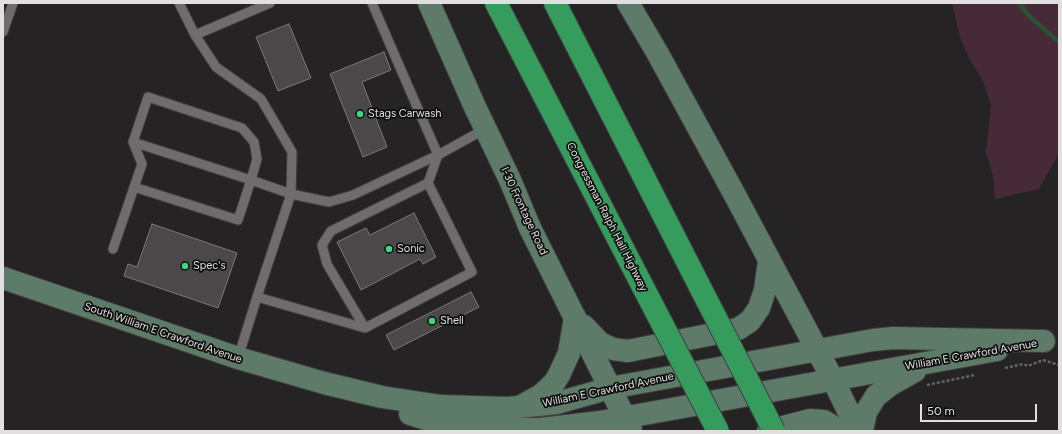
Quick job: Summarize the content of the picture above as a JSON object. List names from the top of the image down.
{
  "streets": {
    "highway": ["Congressman Ralph Hall Highway"],
    "main road": ["I-30 Frontage Road", "South William E Crawford Avenue", "William E Crawford Avenue"]
  },
  "crossings": [
    ["I-30 Frontage Road", "William E Crawford Avenue"],
    ["South William E Crawford Avenue", "William E Crawford Avenue"]
  ],
  "places": [
    "Stags Carwash",
    "Sonic",
    "Spec's",
    "Shell"
  ],
  "scale_bar": "50 m"
}
